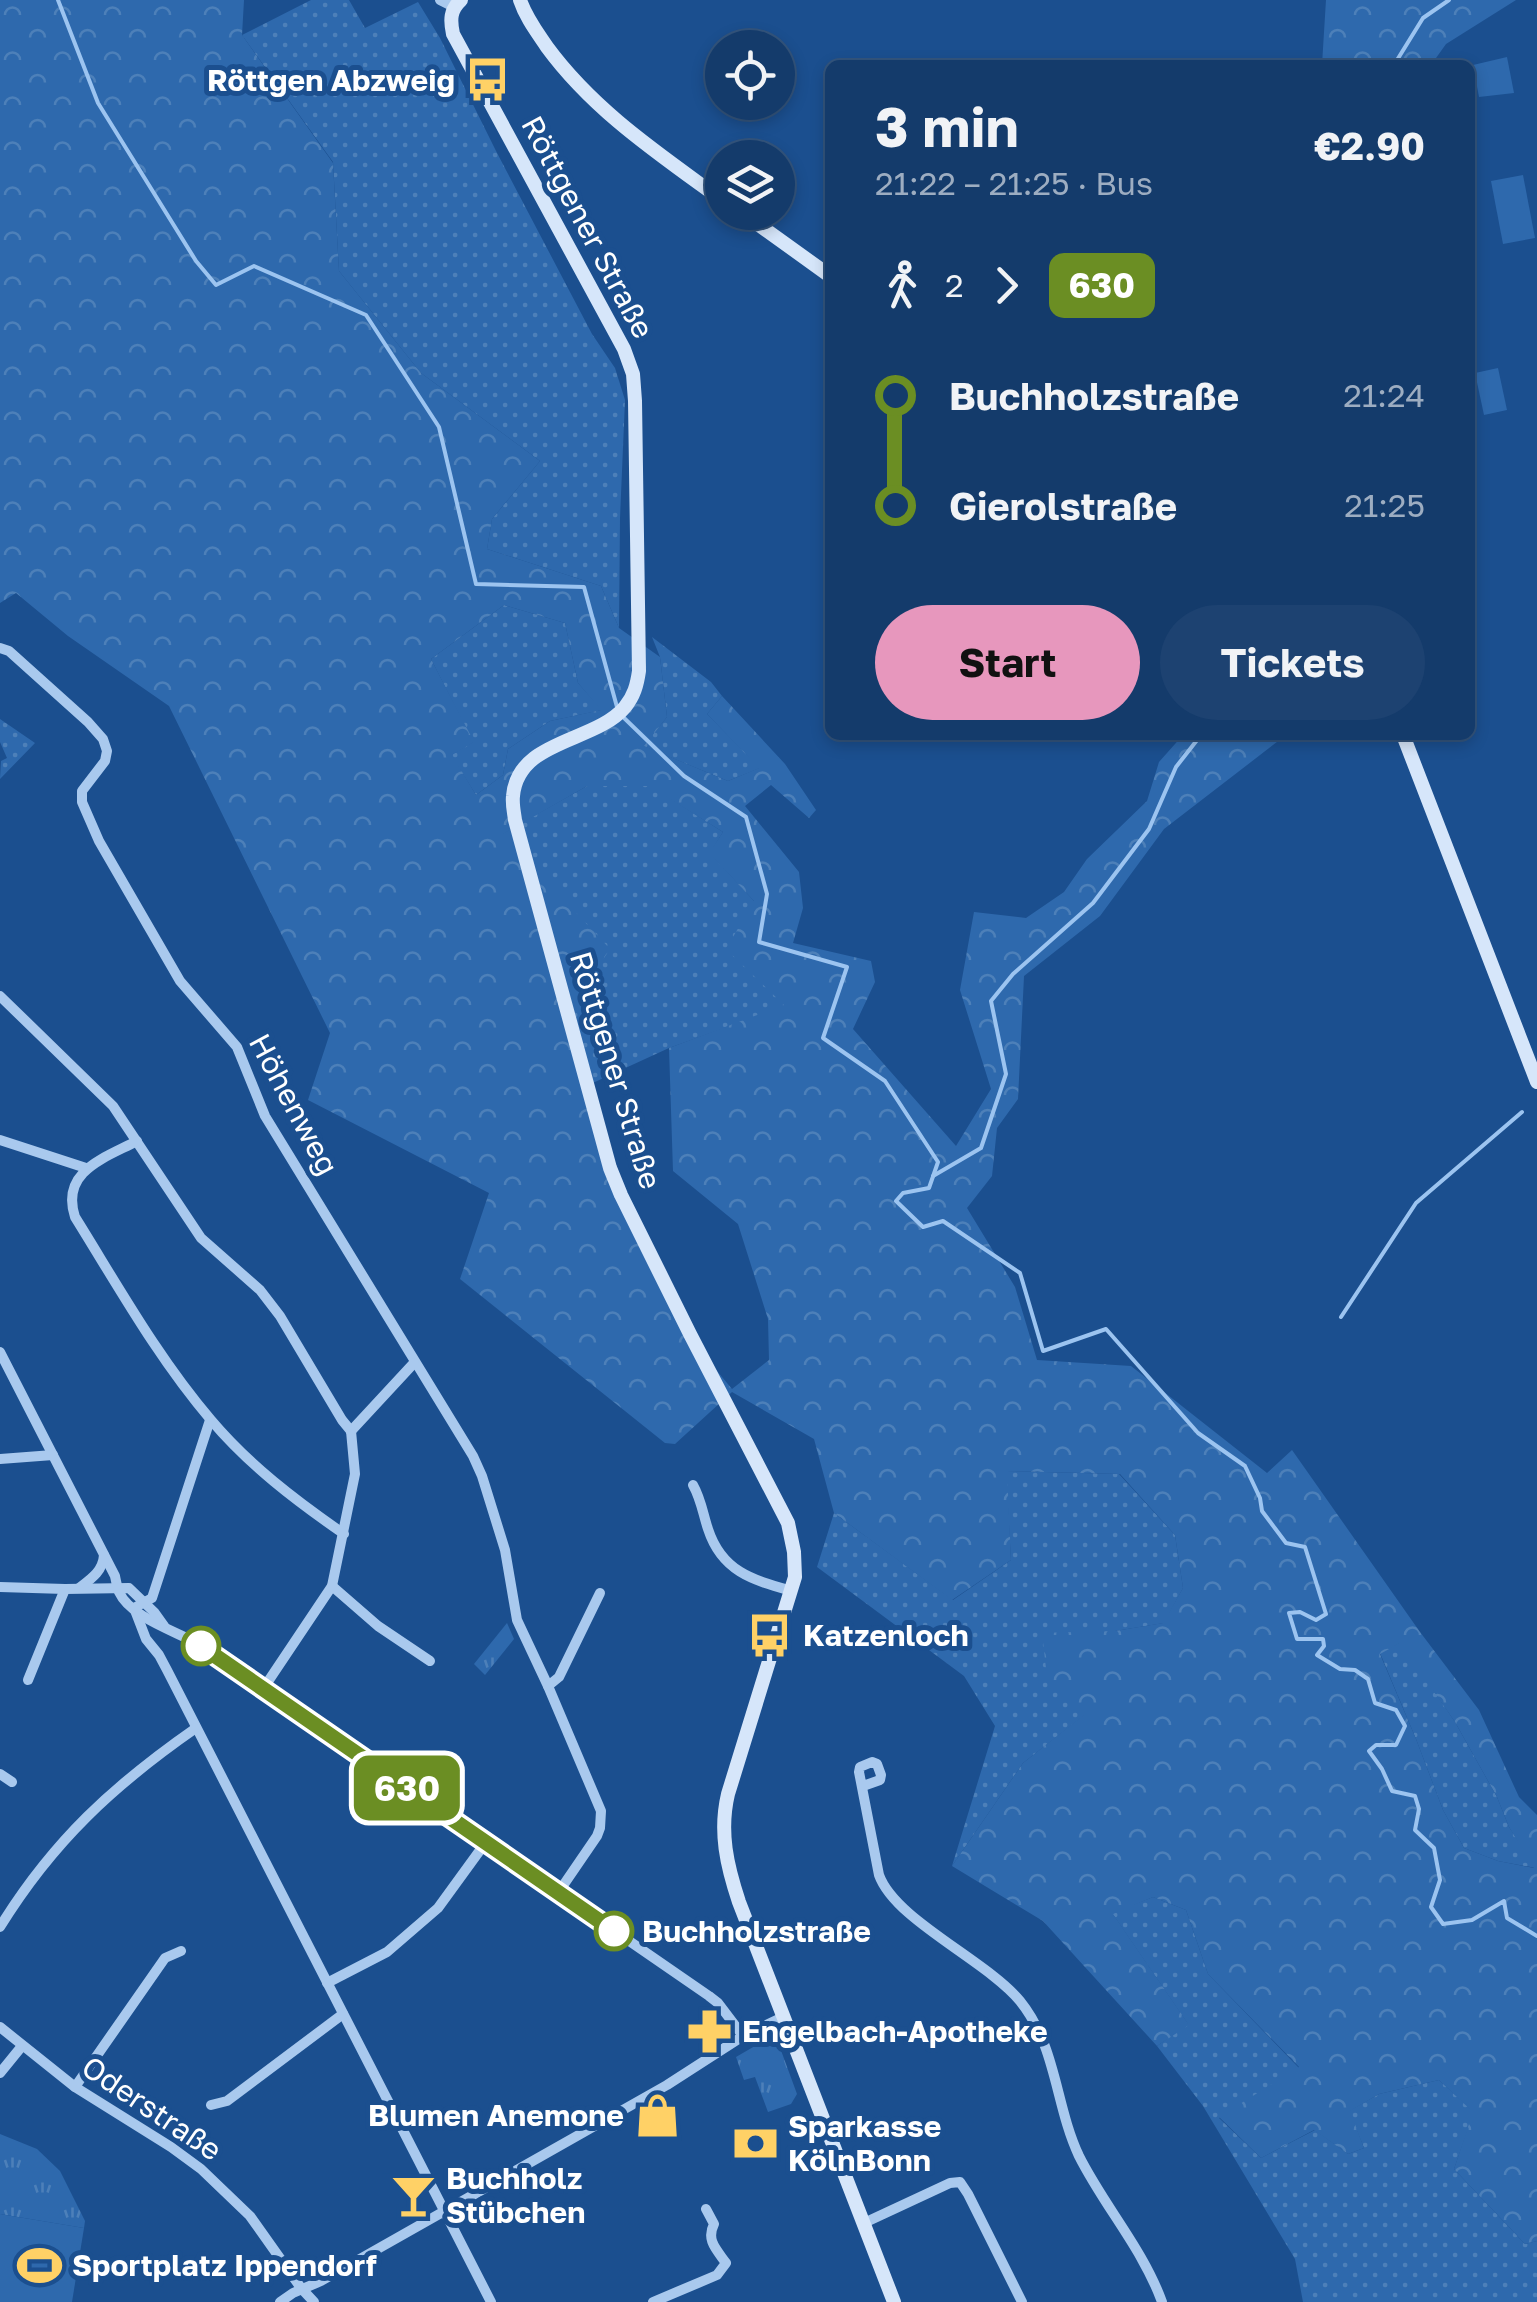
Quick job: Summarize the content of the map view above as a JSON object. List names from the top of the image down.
{
  "streets": {
    "street": ["Röttgener Straße", "Höhenweg", "Oderstraße"]
  },
  "places": {
    "bus stop": ["Röttgen Abzweig", "Katzenloch"],
    "other": ["Buchholzstraße"],
    "pharmacy": ["Engelbach-Apotheke"],
    "shop": ["Blumen Anemone"],
    "bank": ["Sparkasse KölnBonn"],
    "bar": ["Buchholz Stübchen"],
    "sports": ["Sportplatz Ippendorf"]
  },
  "lines": ["bus line 630"],
  "page": {
    "on_map": "630",
    "heading": ["3 min", "21:22 – 21:25 · Bus", "€2.90"],
    "legs": ["2", "630"],
    "list": [
      {
        "name": "Buchholzstraße",
        "value": "21:24"
      },
      {
        "name": "Gierolstraße",
        "value": "21:25"
      }
    ],
    "buttons": ["Start", "Tickets"]
  }
}
